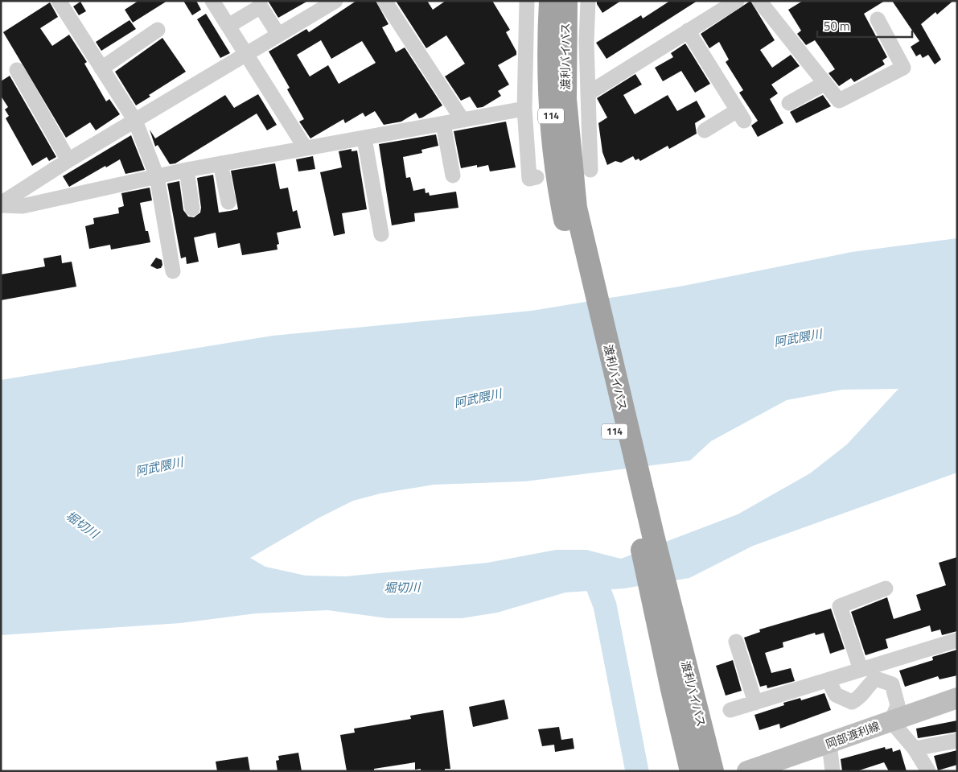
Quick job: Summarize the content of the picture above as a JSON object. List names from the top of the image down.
{
  "streets": {
    "highway": ["渡利バイパス", "114"],
    "main road": ["岡部渡利線"]
  },
  "water": ["阿武隈川", "堀切川"],
  "scale_bar": "50 m"
}
